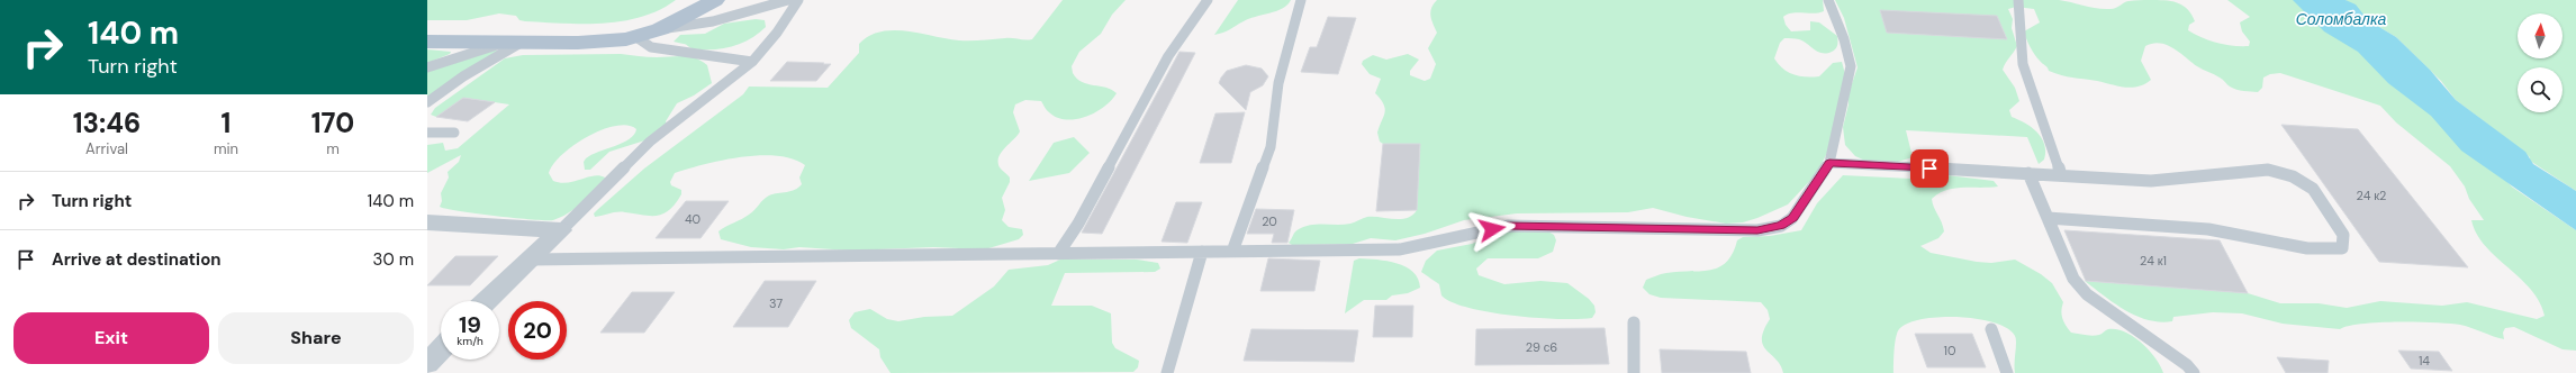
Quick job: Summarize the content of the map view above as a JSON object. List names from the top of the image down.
{
  "water": ["Соломбалка"],
  "house_numbers": [
    "24 к2",
    "40",
    "20",
    "24 к1",
    "37",
    "29 с6",
    "10",
    "14"
  ],
  "north": "top",
  "page": {
    "turn": ["140 m", "Turn right"],
    "eta": [
      "13:46",
      "Arrival",
      "1",
      "min",
      "170",
      "m"
    ],
    "list": [
      {
        "name": "Turn right",
        "value": "140 m"
      },
      {
        "name": "Arrive at destination",
        "value": "30 m"
      }
    ],
    "speed": "19 km/h",
    "limit": "20",
    "buttons": ["Exit", "Share"]
  }
}
